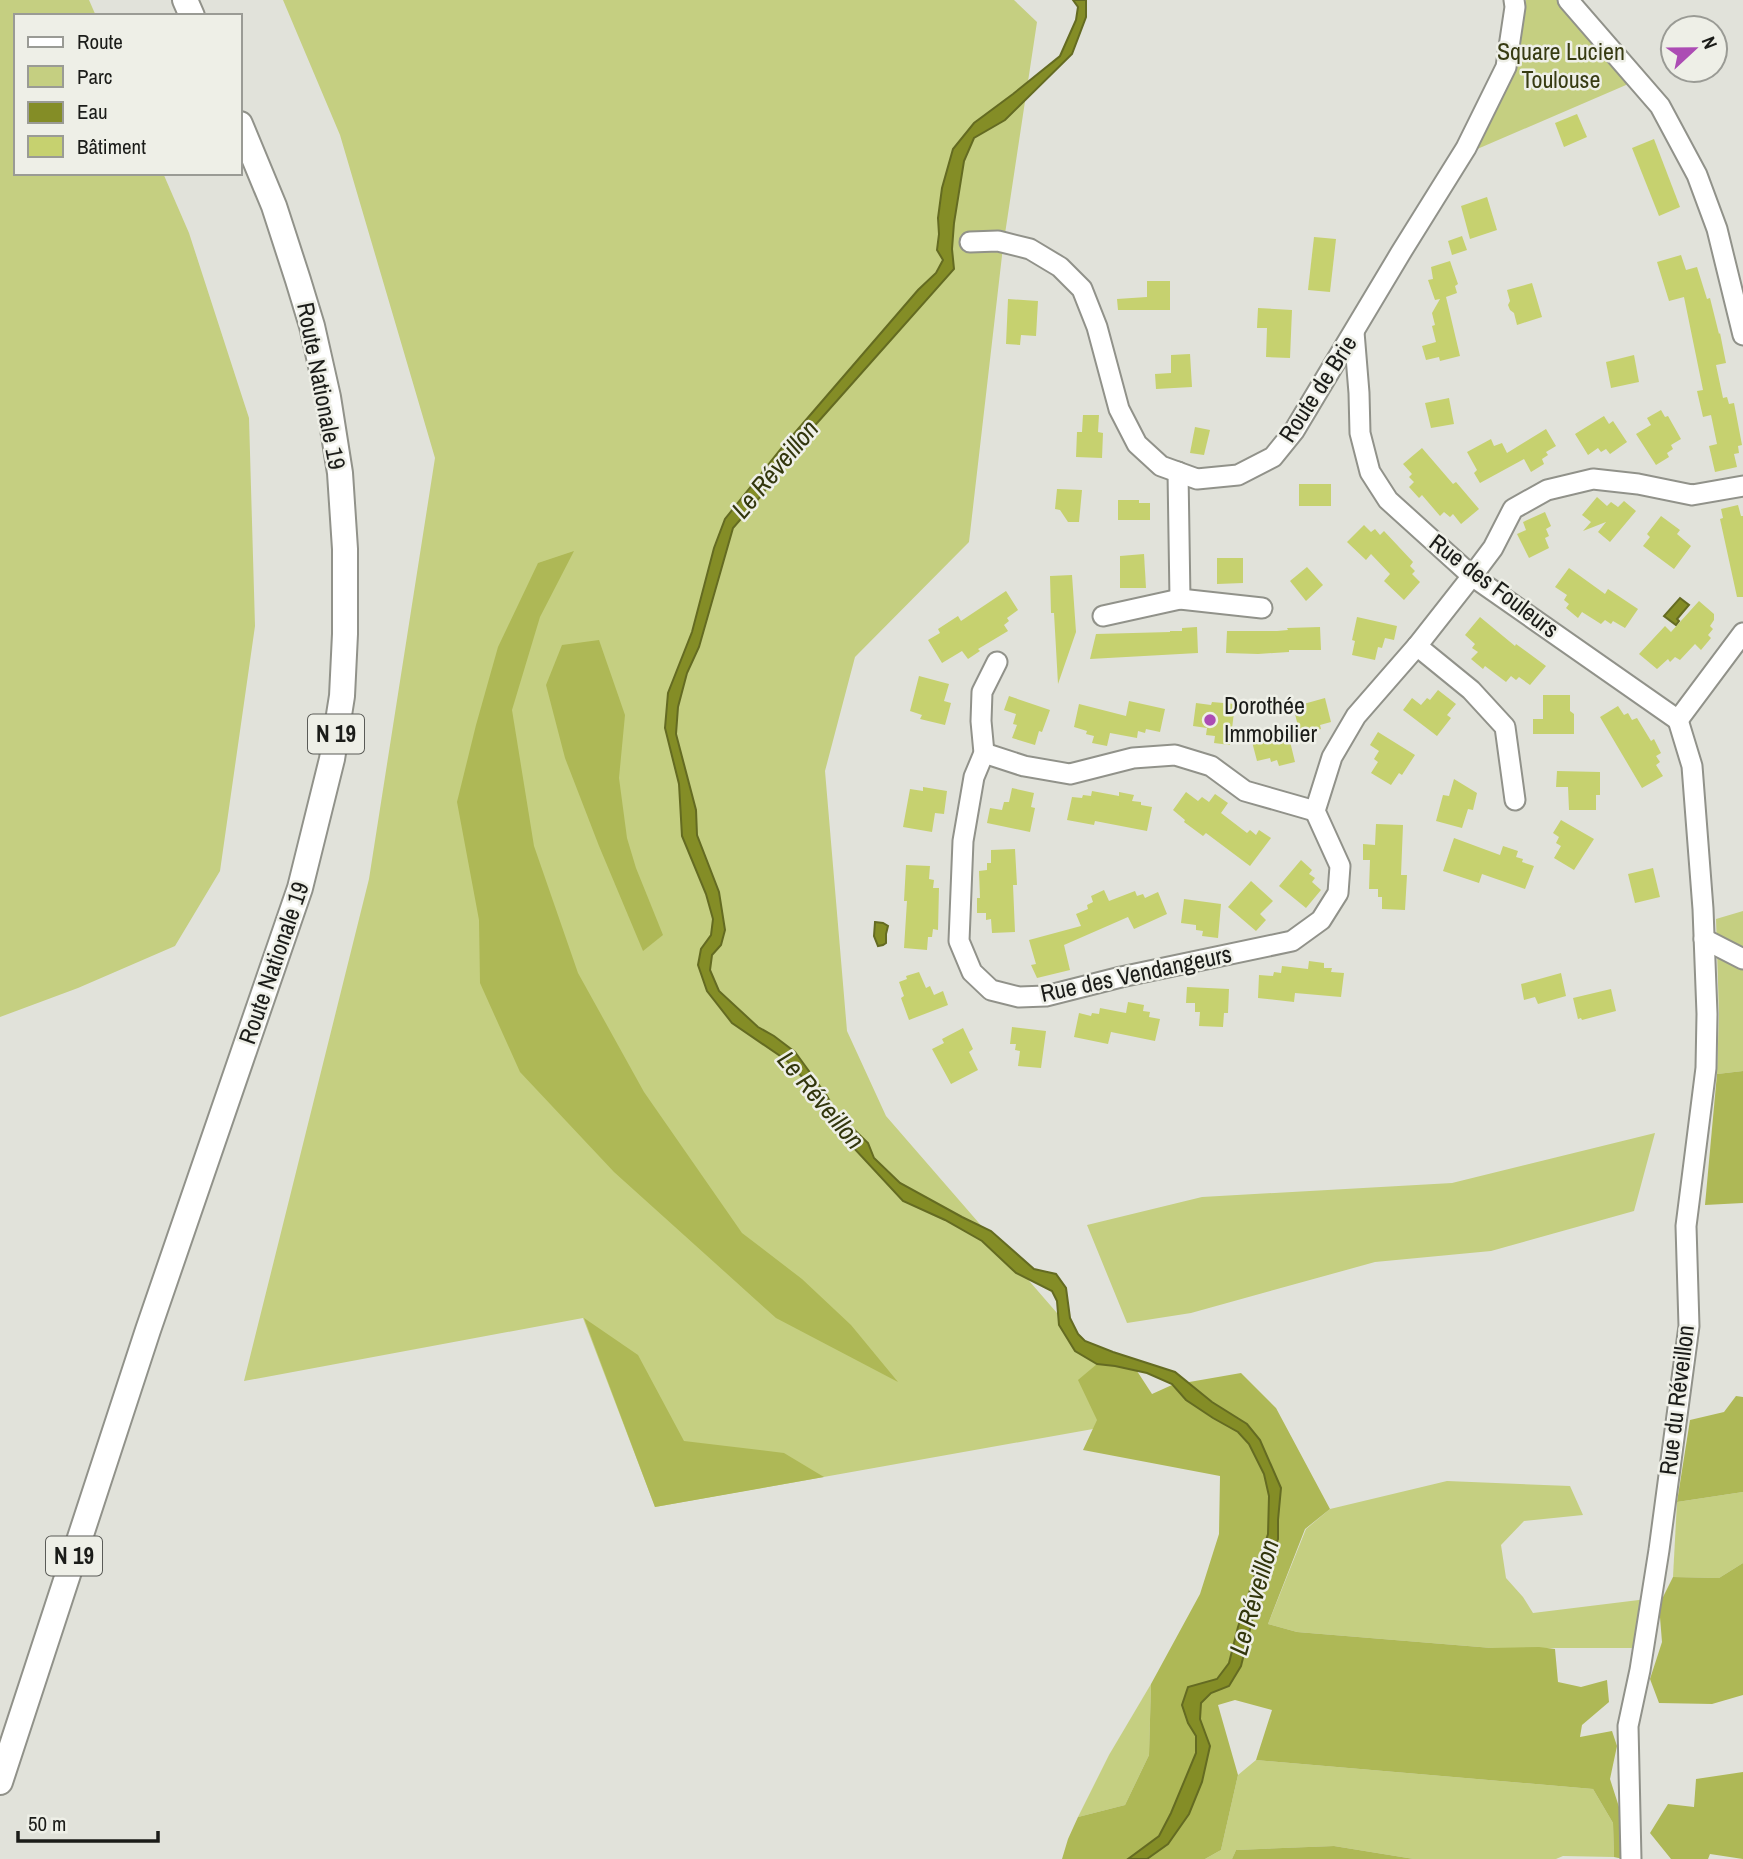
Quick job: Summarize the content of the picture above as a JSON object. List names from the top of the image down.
{
  "streets": {
    "main road": ["Route Nationale 19", "N 19"],
    "street": [
      "Route de Brie",
      "Rue des Fouleurs",
      "Rue des Vendangeurs",
      "Rue du Réveillon"
    ]
  },
  "crossings": [
    ["Route de Brie", "Rue des Fouleurs"],
    ["Rue des Fouleurs", "Rue du Réveillon"]
  ],
  "water": ["Le Réveillon"],
  "parks": ["Square Lucien Toulouse"],
  "places": ["Dorothée Immobilier"],
  "legend": [
    "Route",
    "Parc",
    "Eau",
    "Bâtiment"
  ],
  "scale_bar": "50 m",
  "north": "right"
}
